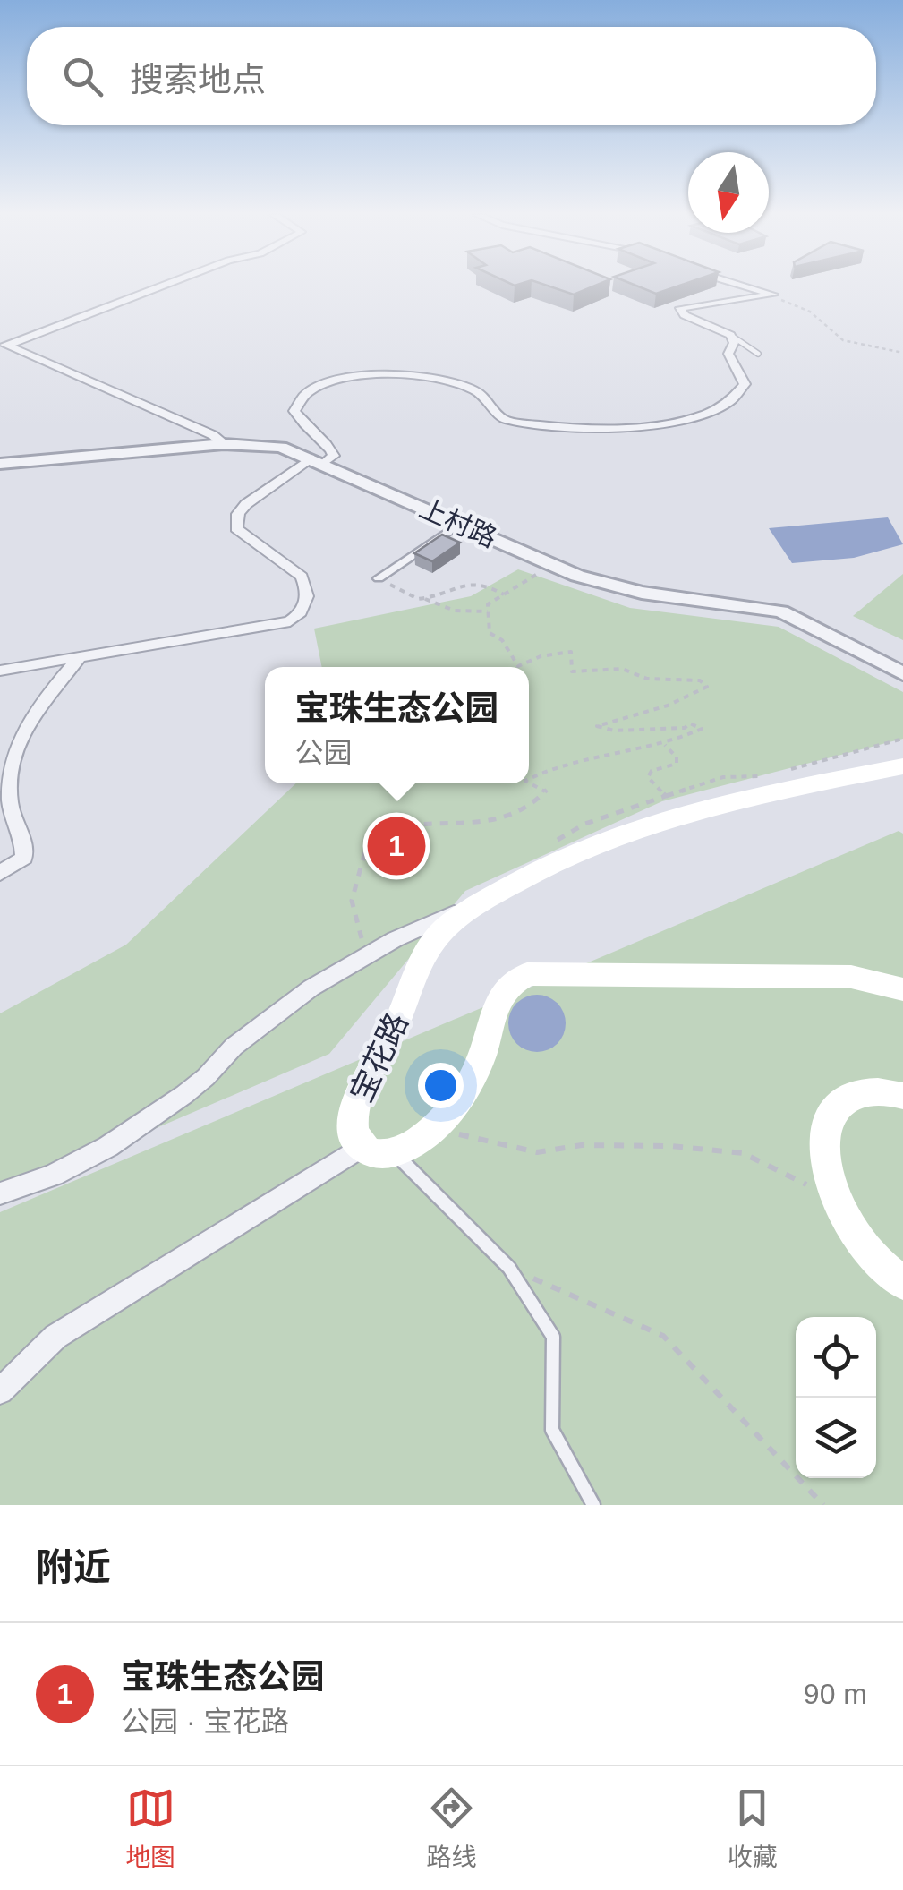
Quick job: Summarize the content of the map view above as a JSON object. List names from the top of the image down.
{
  "streets": {
    "main road": ["宝花路"],
    "street": ["上村路"]
  },
  "north": "bottom",
  "page": {
    "search": "搜索地点",
    "popup": ["宝珠生态公园", "公园"],
    "pins": "1",
    "heading": "附近",
    "list": [
      {
        "mark": "1",
        "name": "宝珠生态公园",
        "note": "公园 · 宝花路",
        "value": "90 m"
      }
    ],
    "nav": ["地图", "路线", "收藏"]
  }
}
